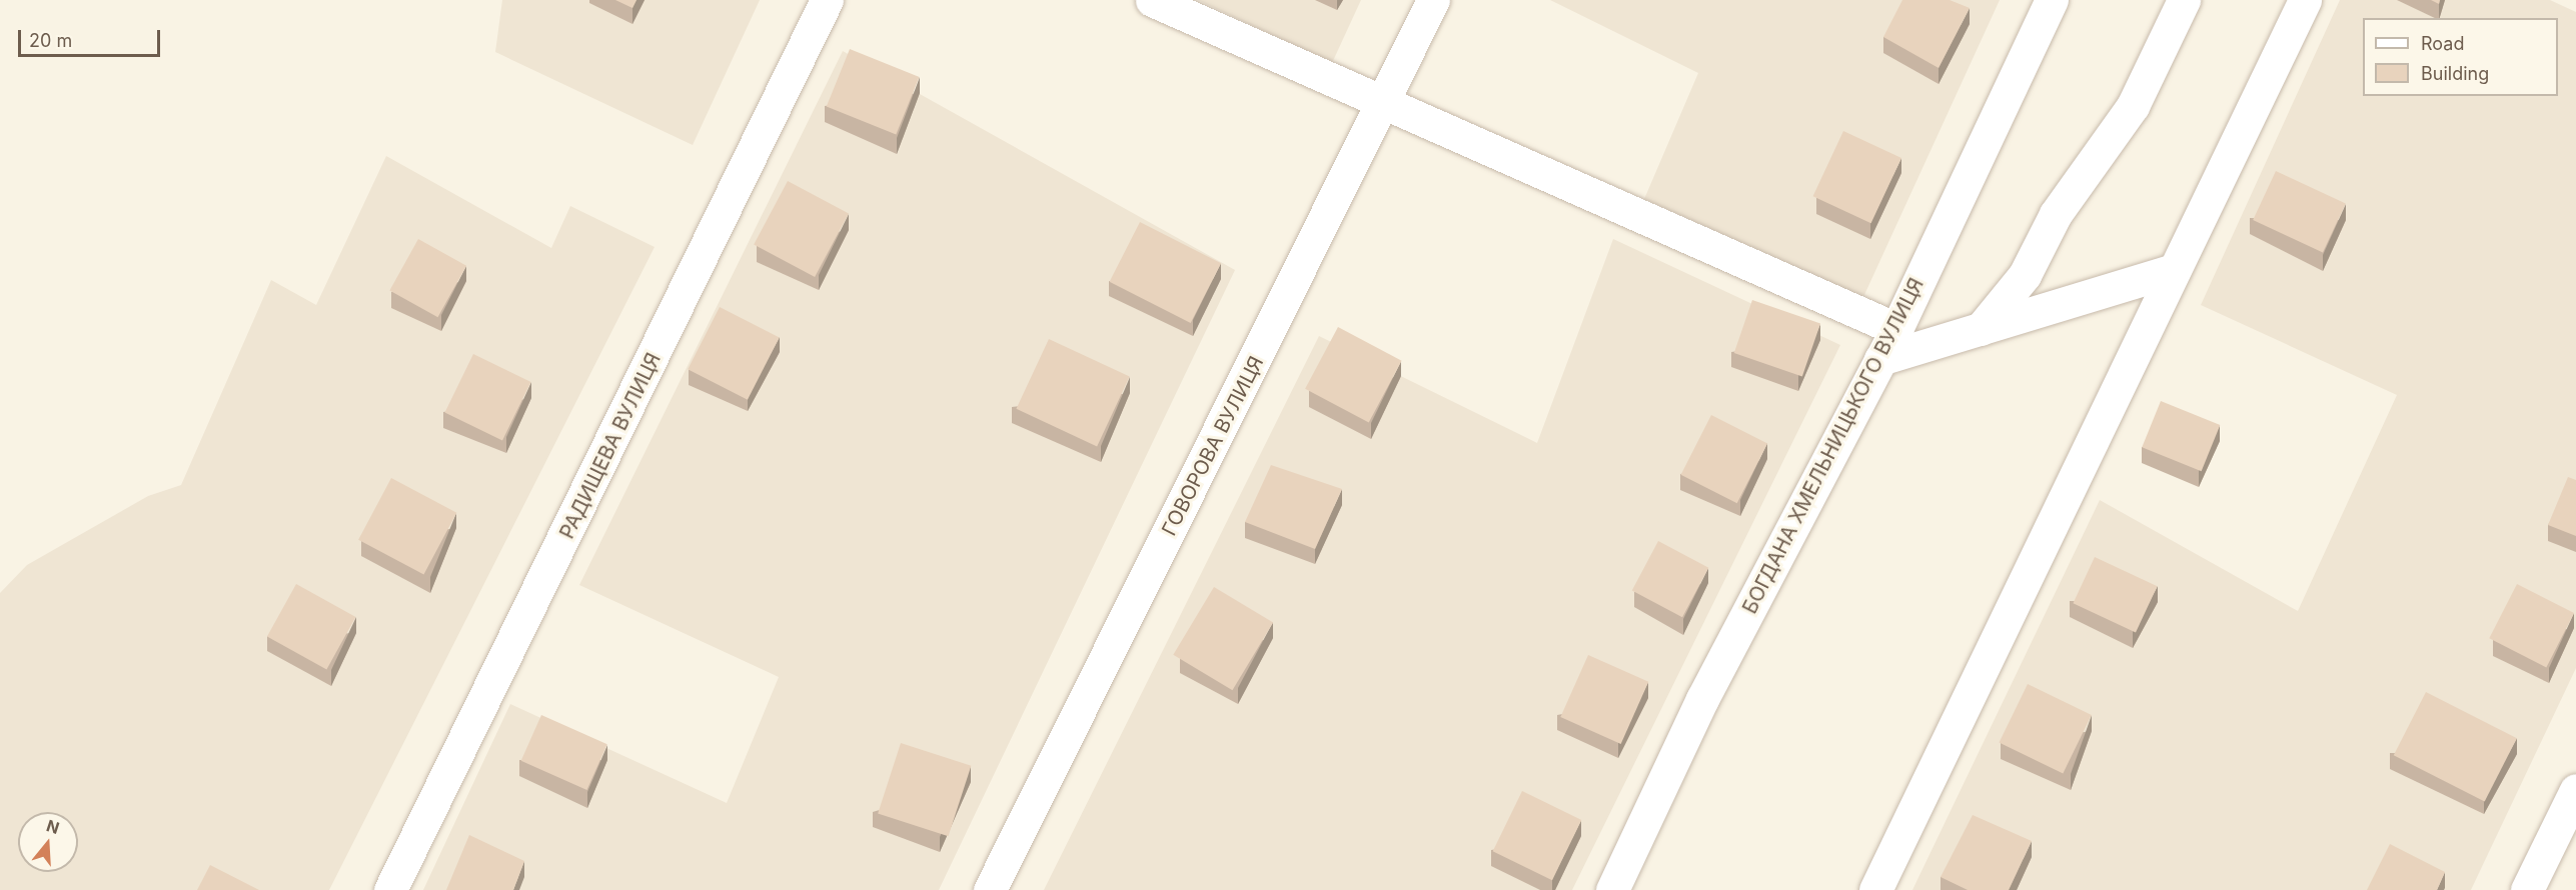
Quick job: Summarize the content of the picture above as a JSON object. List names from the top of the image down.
{
  "streets": {
    "street": ["РАДИЩЕВА ВУЛИЦЯ", "ГОВОРОВА ВУЛИЦЯ", "БОГДАНА ХМЕЛЬНИЦЬКОГО ВУЛИЦЯ"]
  },
  "legend": ["Road", "Building"],
  "scale_bar": "20 m",
  "north": "top"
}
